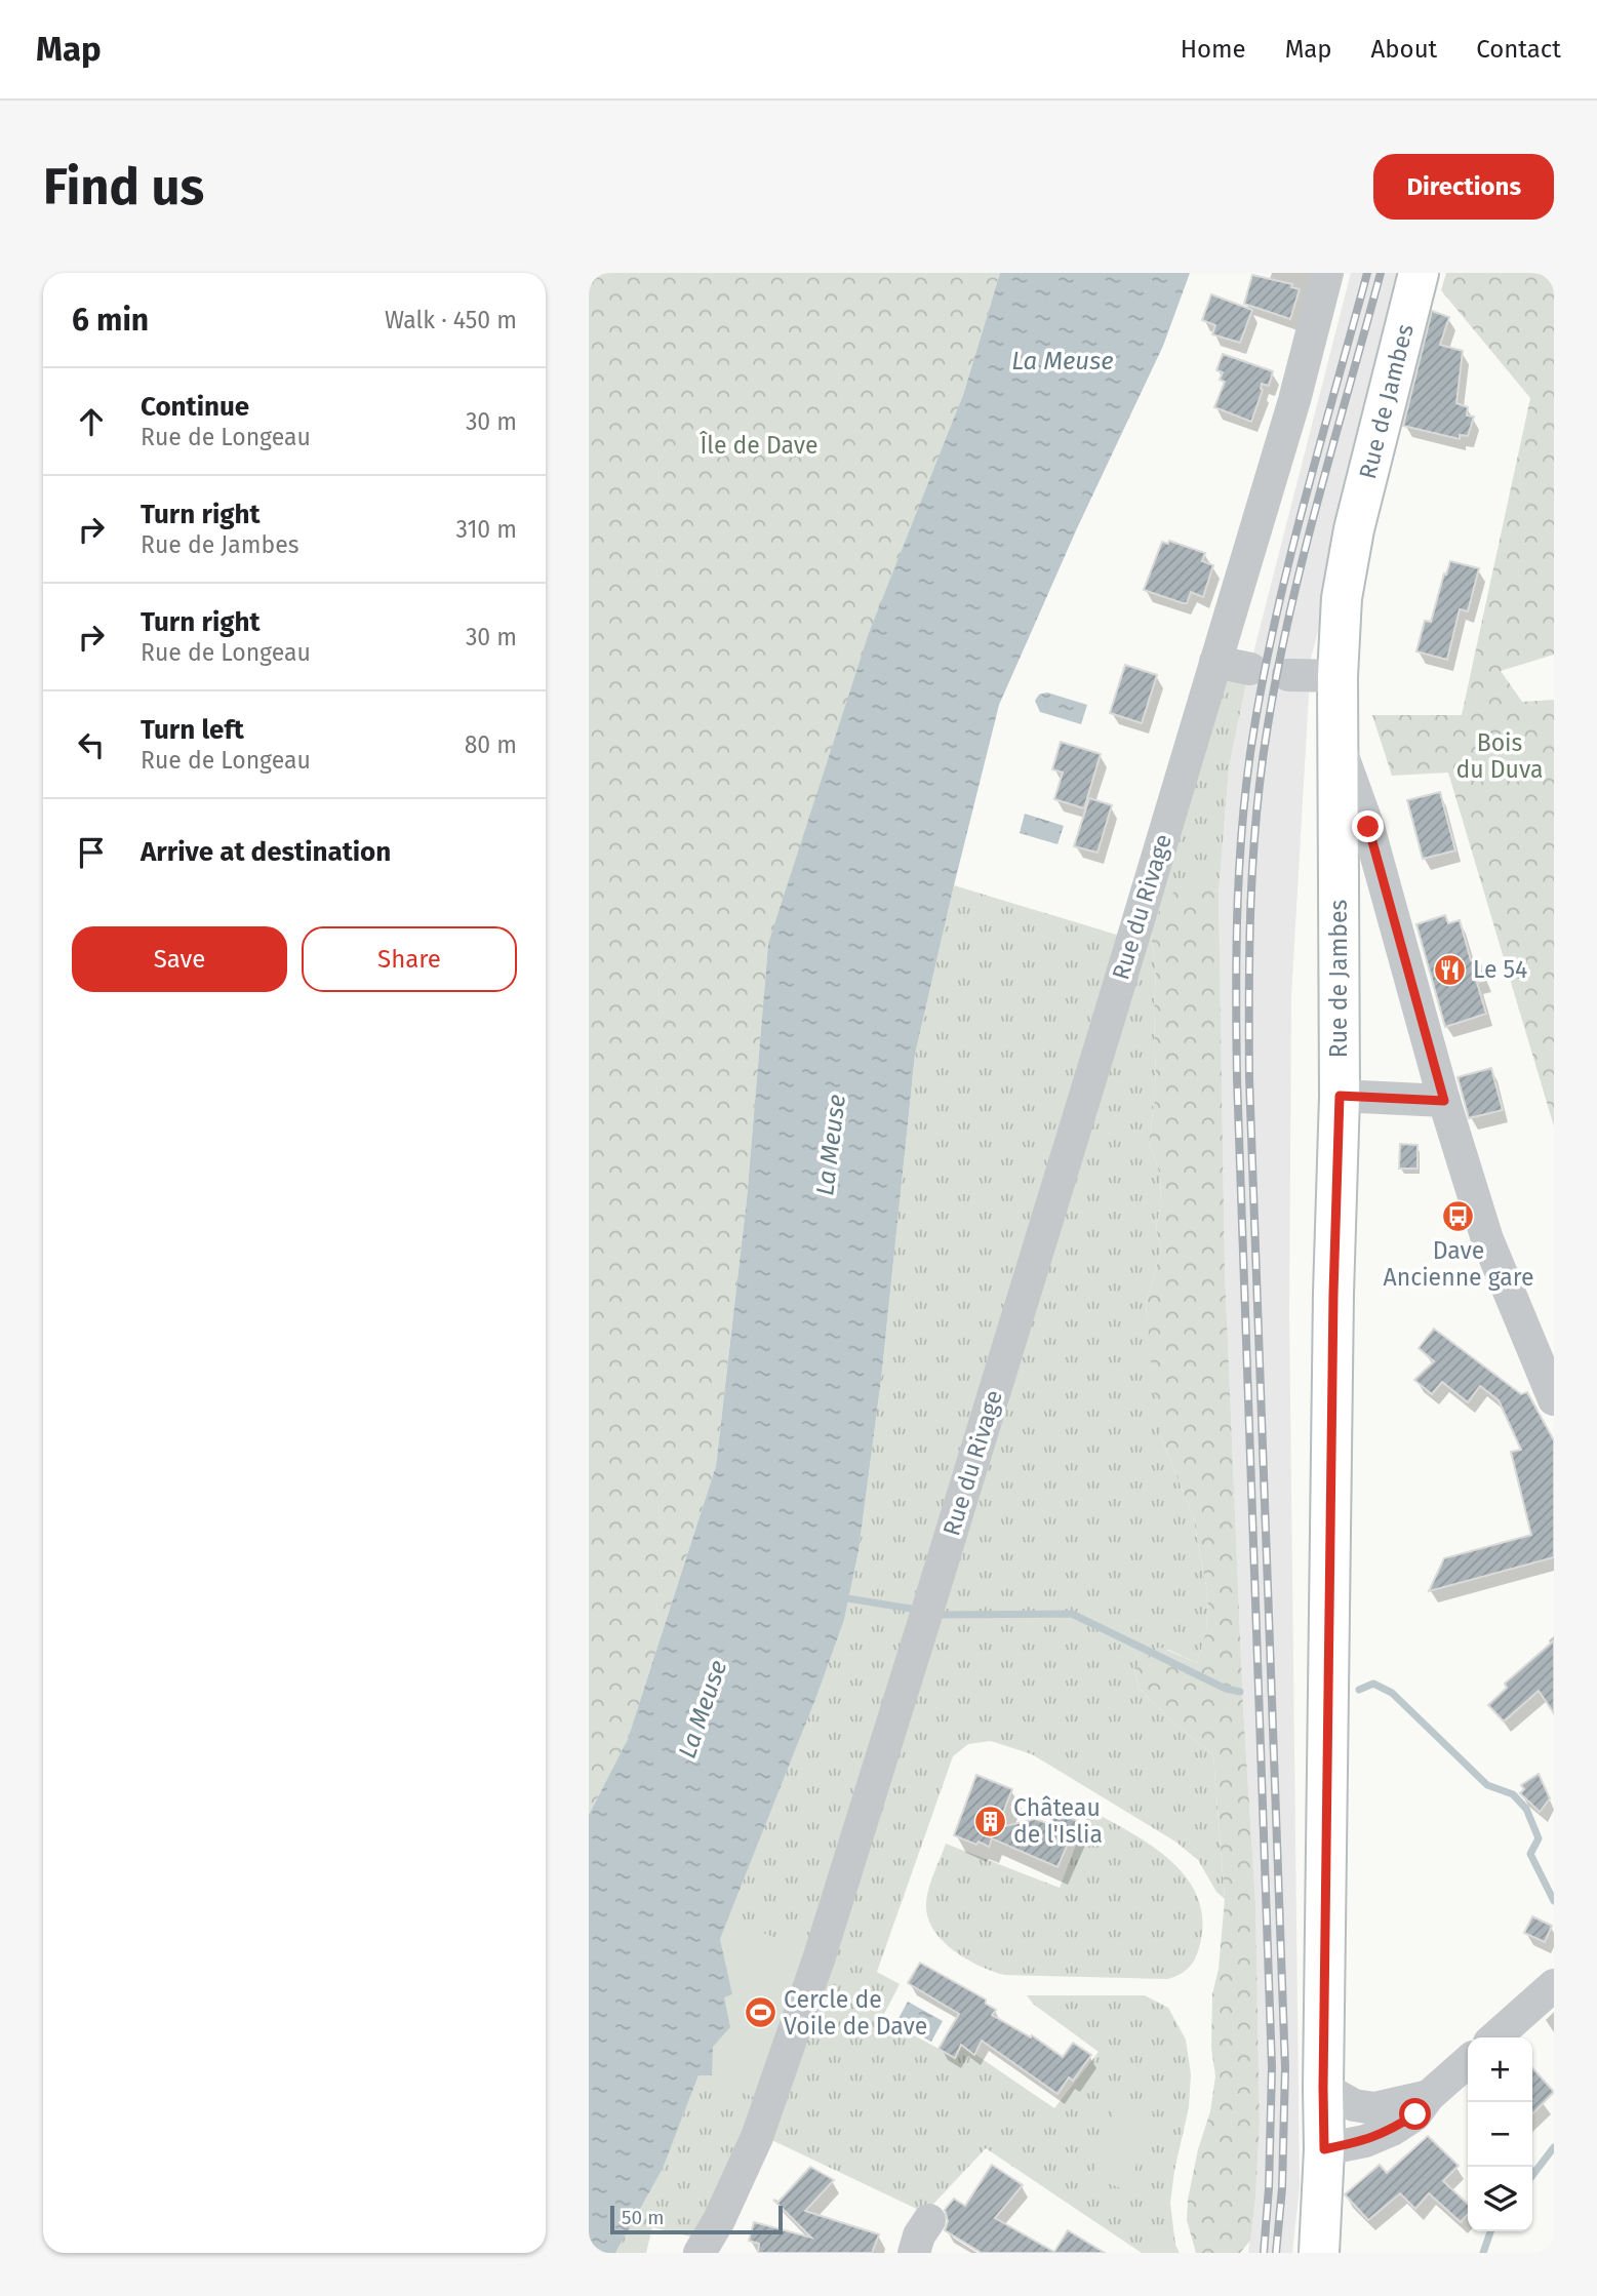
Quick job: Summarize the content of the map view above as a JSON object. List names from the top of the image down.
{
  "streets": {
    "main road": ["Rue de Jambes"],
    "street": ["Rue du Rivage"]
  },
  "water": ["La Meuse"],
  "parks": ["Île de Dave", "Bois du Duva"],
  "places": {
    "restaurant": ["Le 54"],
    "bus stop": ["Dave Ancienne gare"],
    "building": ["Château de l'Islia"],
    "sports": ["Cercle de Voile de Dave"]
  },
  "scale_bar": "50 m",
  "page": {
    "header": "Map",
    "nav": [
      "Home",
      "Map",
      "About",
      "Contact"
    ],
    "buttons": [
      "Directions",
      ["Save", "Share"]
    ],
    "title": "Find us",
    "heading": ["6 min", "Walk · 450 m"],
    "list": [
      ["Continue", "Rue de Longeau", "30 m"],
      ["Turn right", "Rue de Jambes", "310 m"],
      ["Turn right", "Rue de Longeau", "30 m"],
      ["Turn left", "Rue de Longeau", "80 m"],
      "Arrive at destination"
    ],
    "map_buttons": ["+", "−"],
    "scale": "50 m"
  }
}
